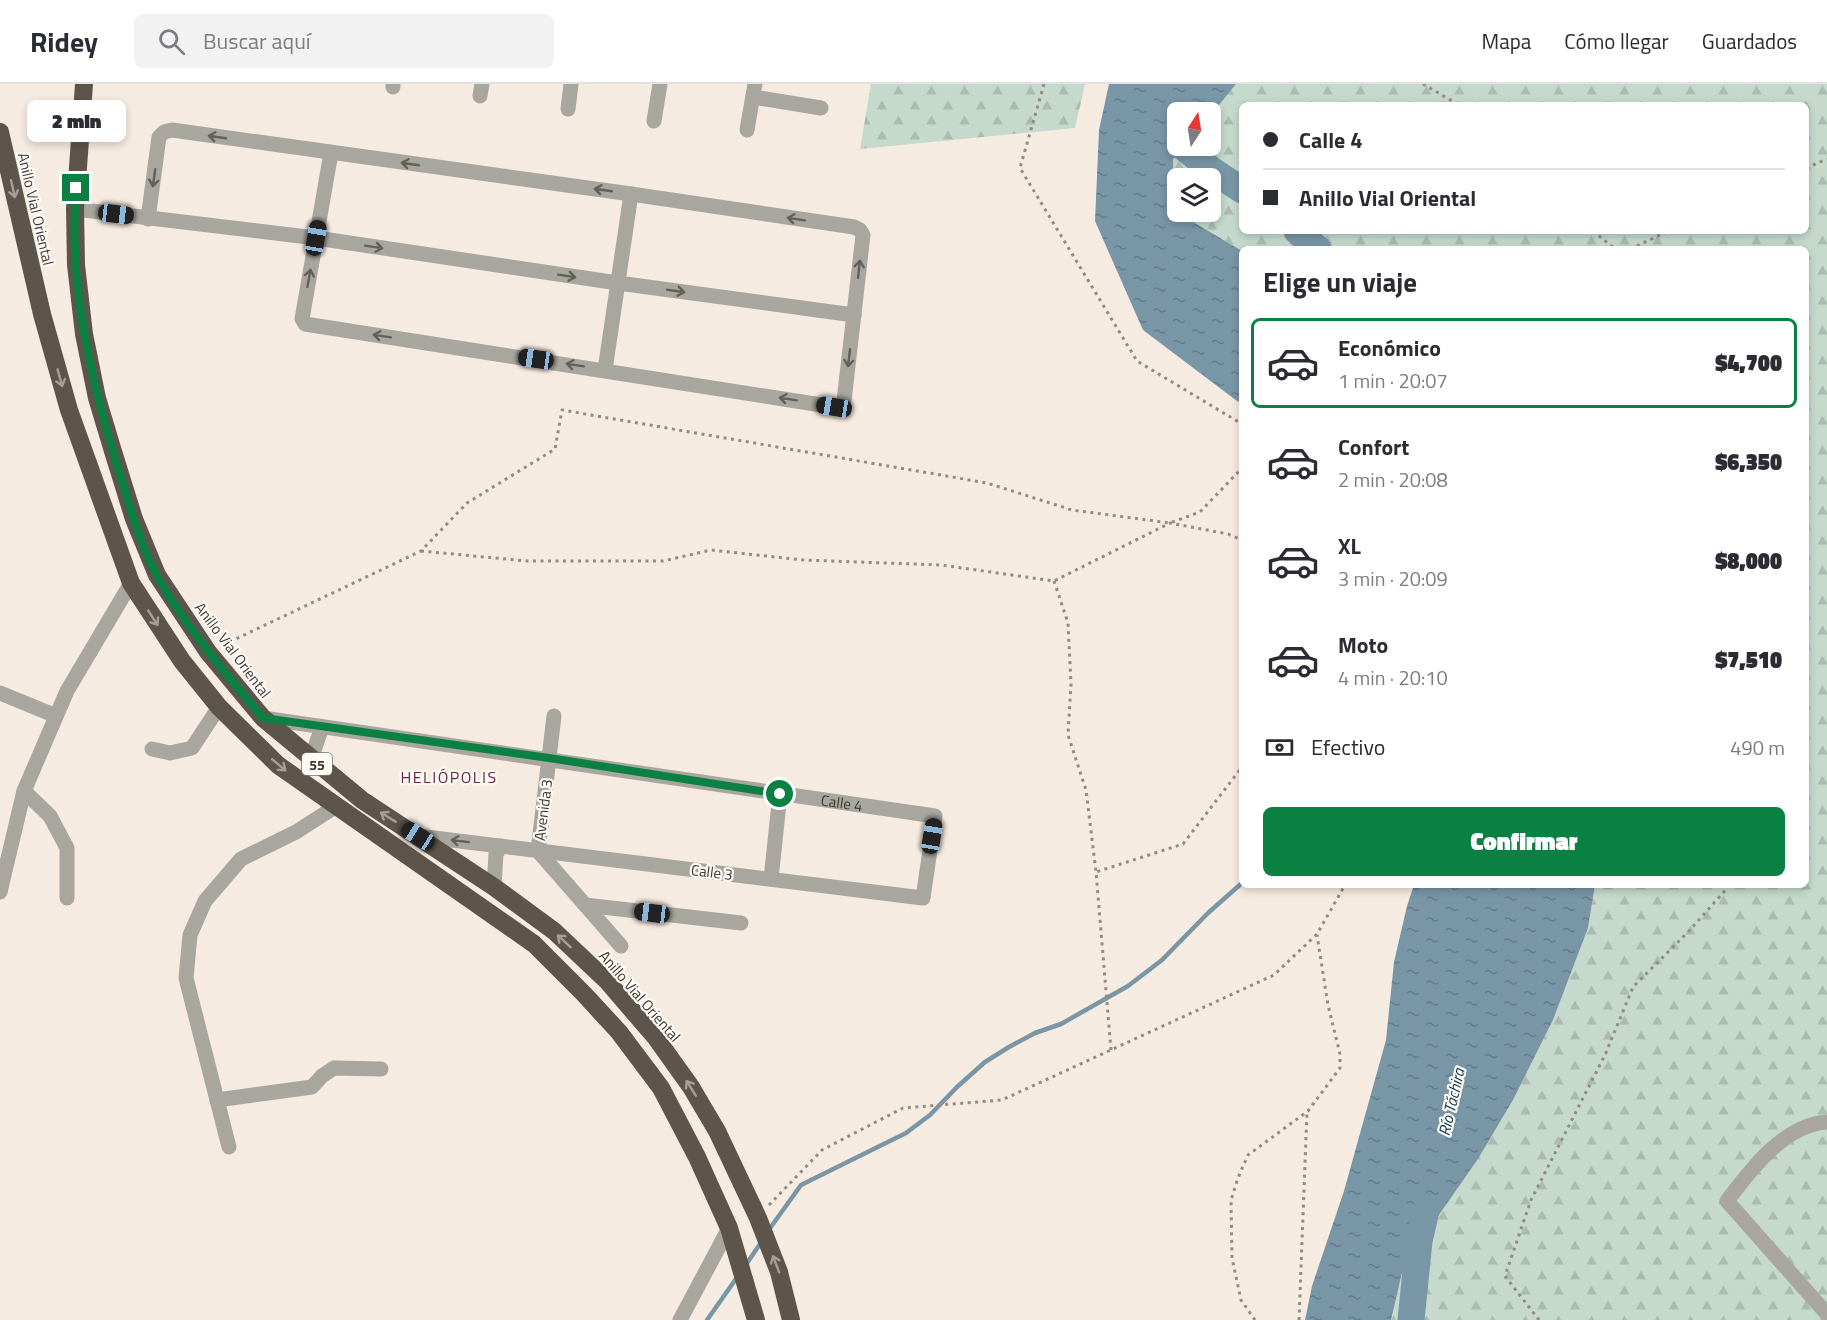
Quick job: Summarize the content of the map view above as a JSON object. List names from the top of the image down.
{
  "streets": {
    "highway": ["Anillo Vial Oriental", "55"],
    "street": ["Calle 4", "Avenida 3", "Calle 3"]
  },
  "crossings": [
    ["Anillo Vial Oriental", "Calle 4"],
    ["Anillo Vial Oriental", "Calle 3"],
    ["Calle 4", "Avenida 3"],
    ["Calle 4", "Calle 3"],
    ["Avenida 3", "Calle 3"]
  ],
  "districts": ["HELIÓPOLIS"],
  "water": ["Río Táchira"],
  "north": "top",
  "page": {
    "header": "Ridey",
    "search": "Buscar aquí",
    "nav": ["Mapa", "Cómo llegar", "Guardados"],
    "bubble": "2 min",
    "banner": ["Calle 4", "Anillo Vial Oriental"],
    "heading": "Elige un viaje",
    "list": [
      {
        "name": "Económico",
        "note": "1 min · 20:07",
        "value": "$4,700"
      },
      {
        "name": "Confort",
        "note": "2 min · 20:08",
        "value": "$6,350"
      },
      {
        "name": "XL",
        "note": "3 min · 20:09",
        "value": "$8,000"
      },
      {
        "name": "Moto",
        "note": "4 min · 20:10",
        "value": "$7,510"
      }
    ],
    "pay": ["Efectivo", "490 m"],
    "buttons": "Confirmar"
  }
}
